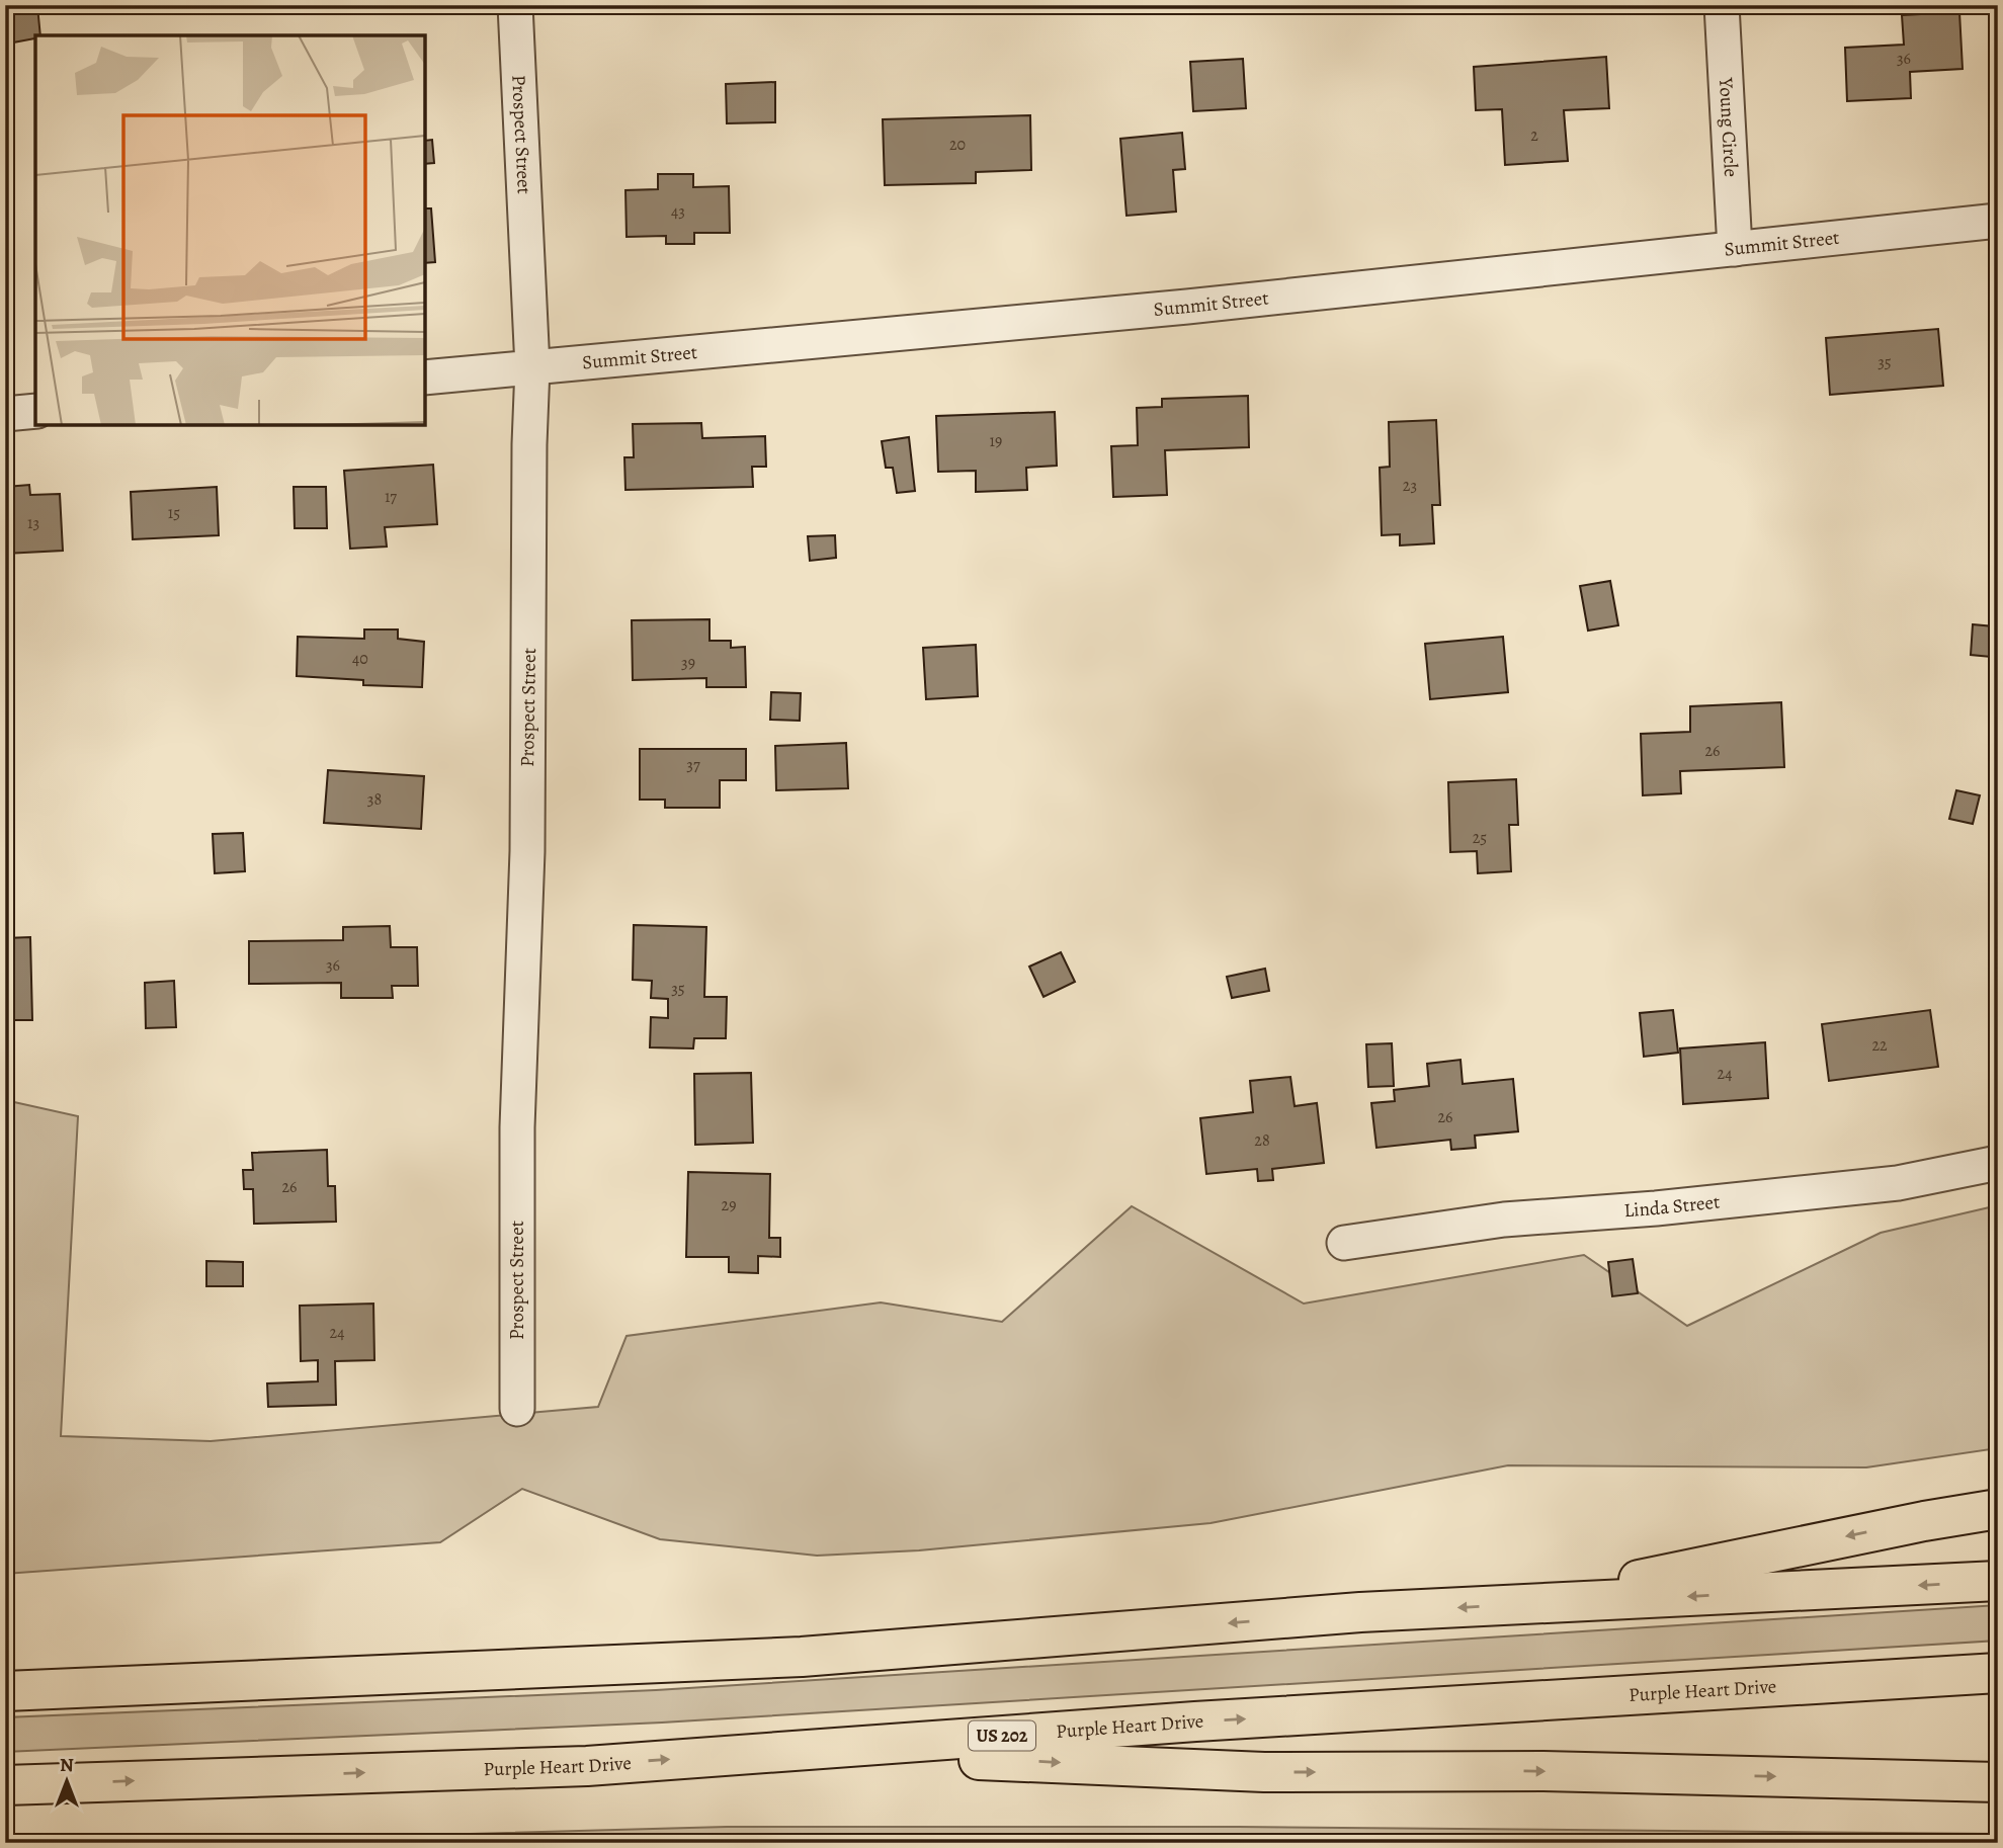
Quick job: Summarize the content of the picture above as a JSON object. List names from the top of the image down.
{
  "streets": {
    "main road": ["Purple Heart Drive", "US 202"],
    "street": [
      "Young Circle",
      "Prospect Street",
      "Summit Street",
      "Linda Street"
    ]
  },
  "crossings": [
    ["Young Circle", "Summit Street"],
    ["Prospect Street", "Summit Street"]
  ],
  "house_numbers": [
    "36",
    "2",
    "20",
    "43",
    "35",
    "19",
    "23",
    "17",
    "15",
    "13",
    "40",
    "39",
    "26",
    "37",
    "38",
    "25",
    "36",
    "35",
    "22",
    "24",
    "26",
    "28",
    "26",
    "29",
    "24"
  ],
  "north": "top"
}
